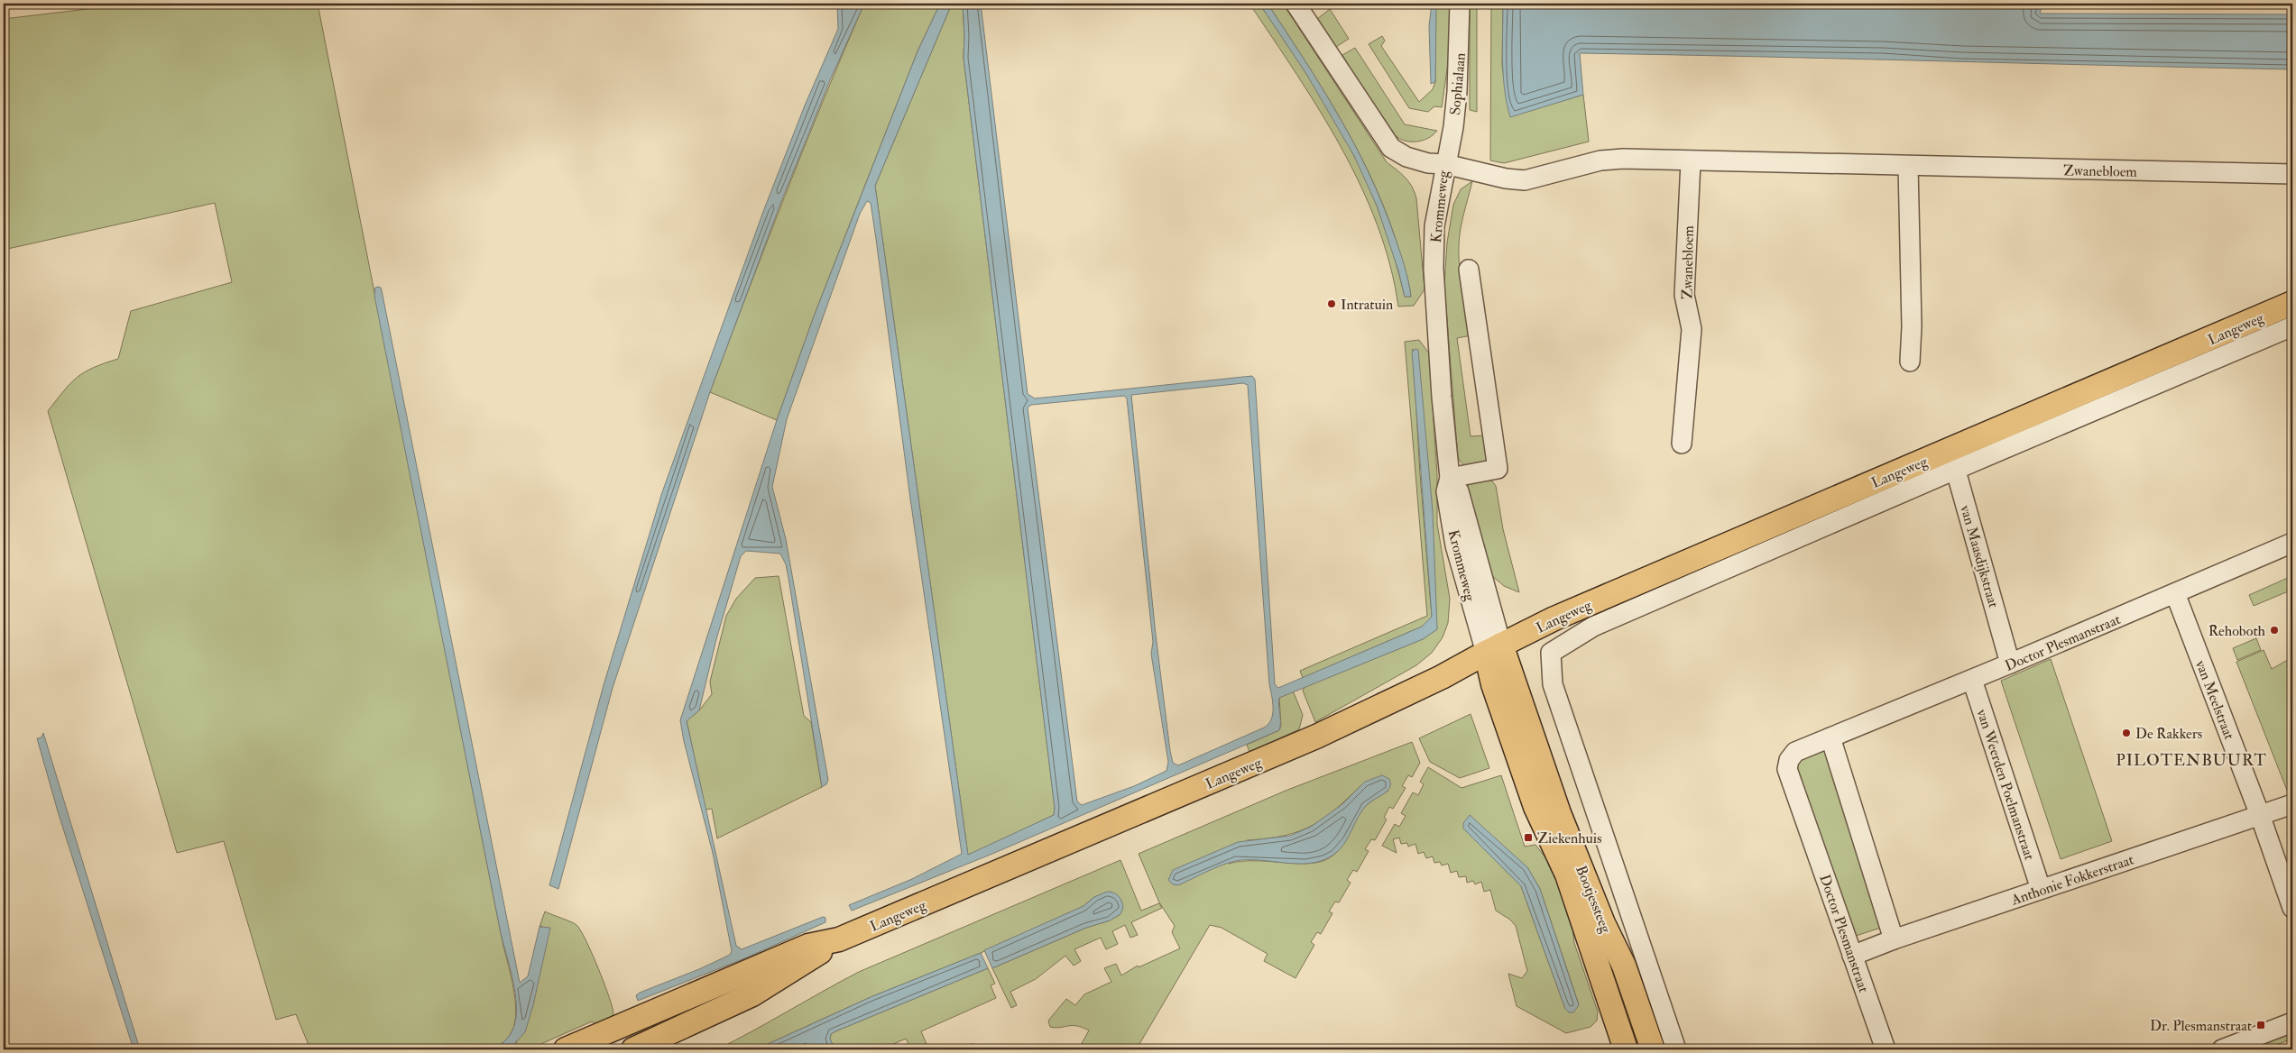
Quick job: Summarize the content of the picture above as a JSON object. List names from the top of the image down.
{
  "streets": {
    "main road": ["Langeweg", "Bootjessteeg"],
    "street": [
      "Sophialaan",
      "Zwanebloem",
      "Krommeweg",
      "van Maasdijkstraat",
      "Doctor Plesmanstraat",
      "van Meelstraat",
      "van Weerden Poelmanstraat",
      "Anthonie Fokkerstraat"
    ]
  },
  "crossings": [
    ["Sophialaan", "Zwanebloem"],
    ["Sophialaan", "Krommeweg"],
    ["Zwanebloem", "Krommeweg"],
    ["Krommeweg", "Langeweg"],
    ["Krommeweg", "Bootjessteeg"],
    ["Langeweg", "van Maasdijkstraat"],
    ["Langeweg", "Bootjessteeg"],
    ["van Maasdijkstraat", "Doctor Plesmanstraat"],
    ["Doctor Plesmanstraat", "van Meelstraat"],
    ["Doctor Plesmanstraat", "van Weerden Poelmanstraat"],
    ["Doctor Plesmanstraat", "Anthonie Fokkerstraat"],
    ["van Meelstraat", "Anthonie Fokkerstraat"],
    ["van Weerden Poelmanstraat", "Anthonie Fokkerstraat"]
  ],
  "districts": ["PILOTENBUURT"],
  "places": {
    "other": ["Intratuin", "Rehoboth", "De Rakkers"],
    "transit": ["Ziekenhuis", "Dr. Plesmanstraat"]
  }
}
